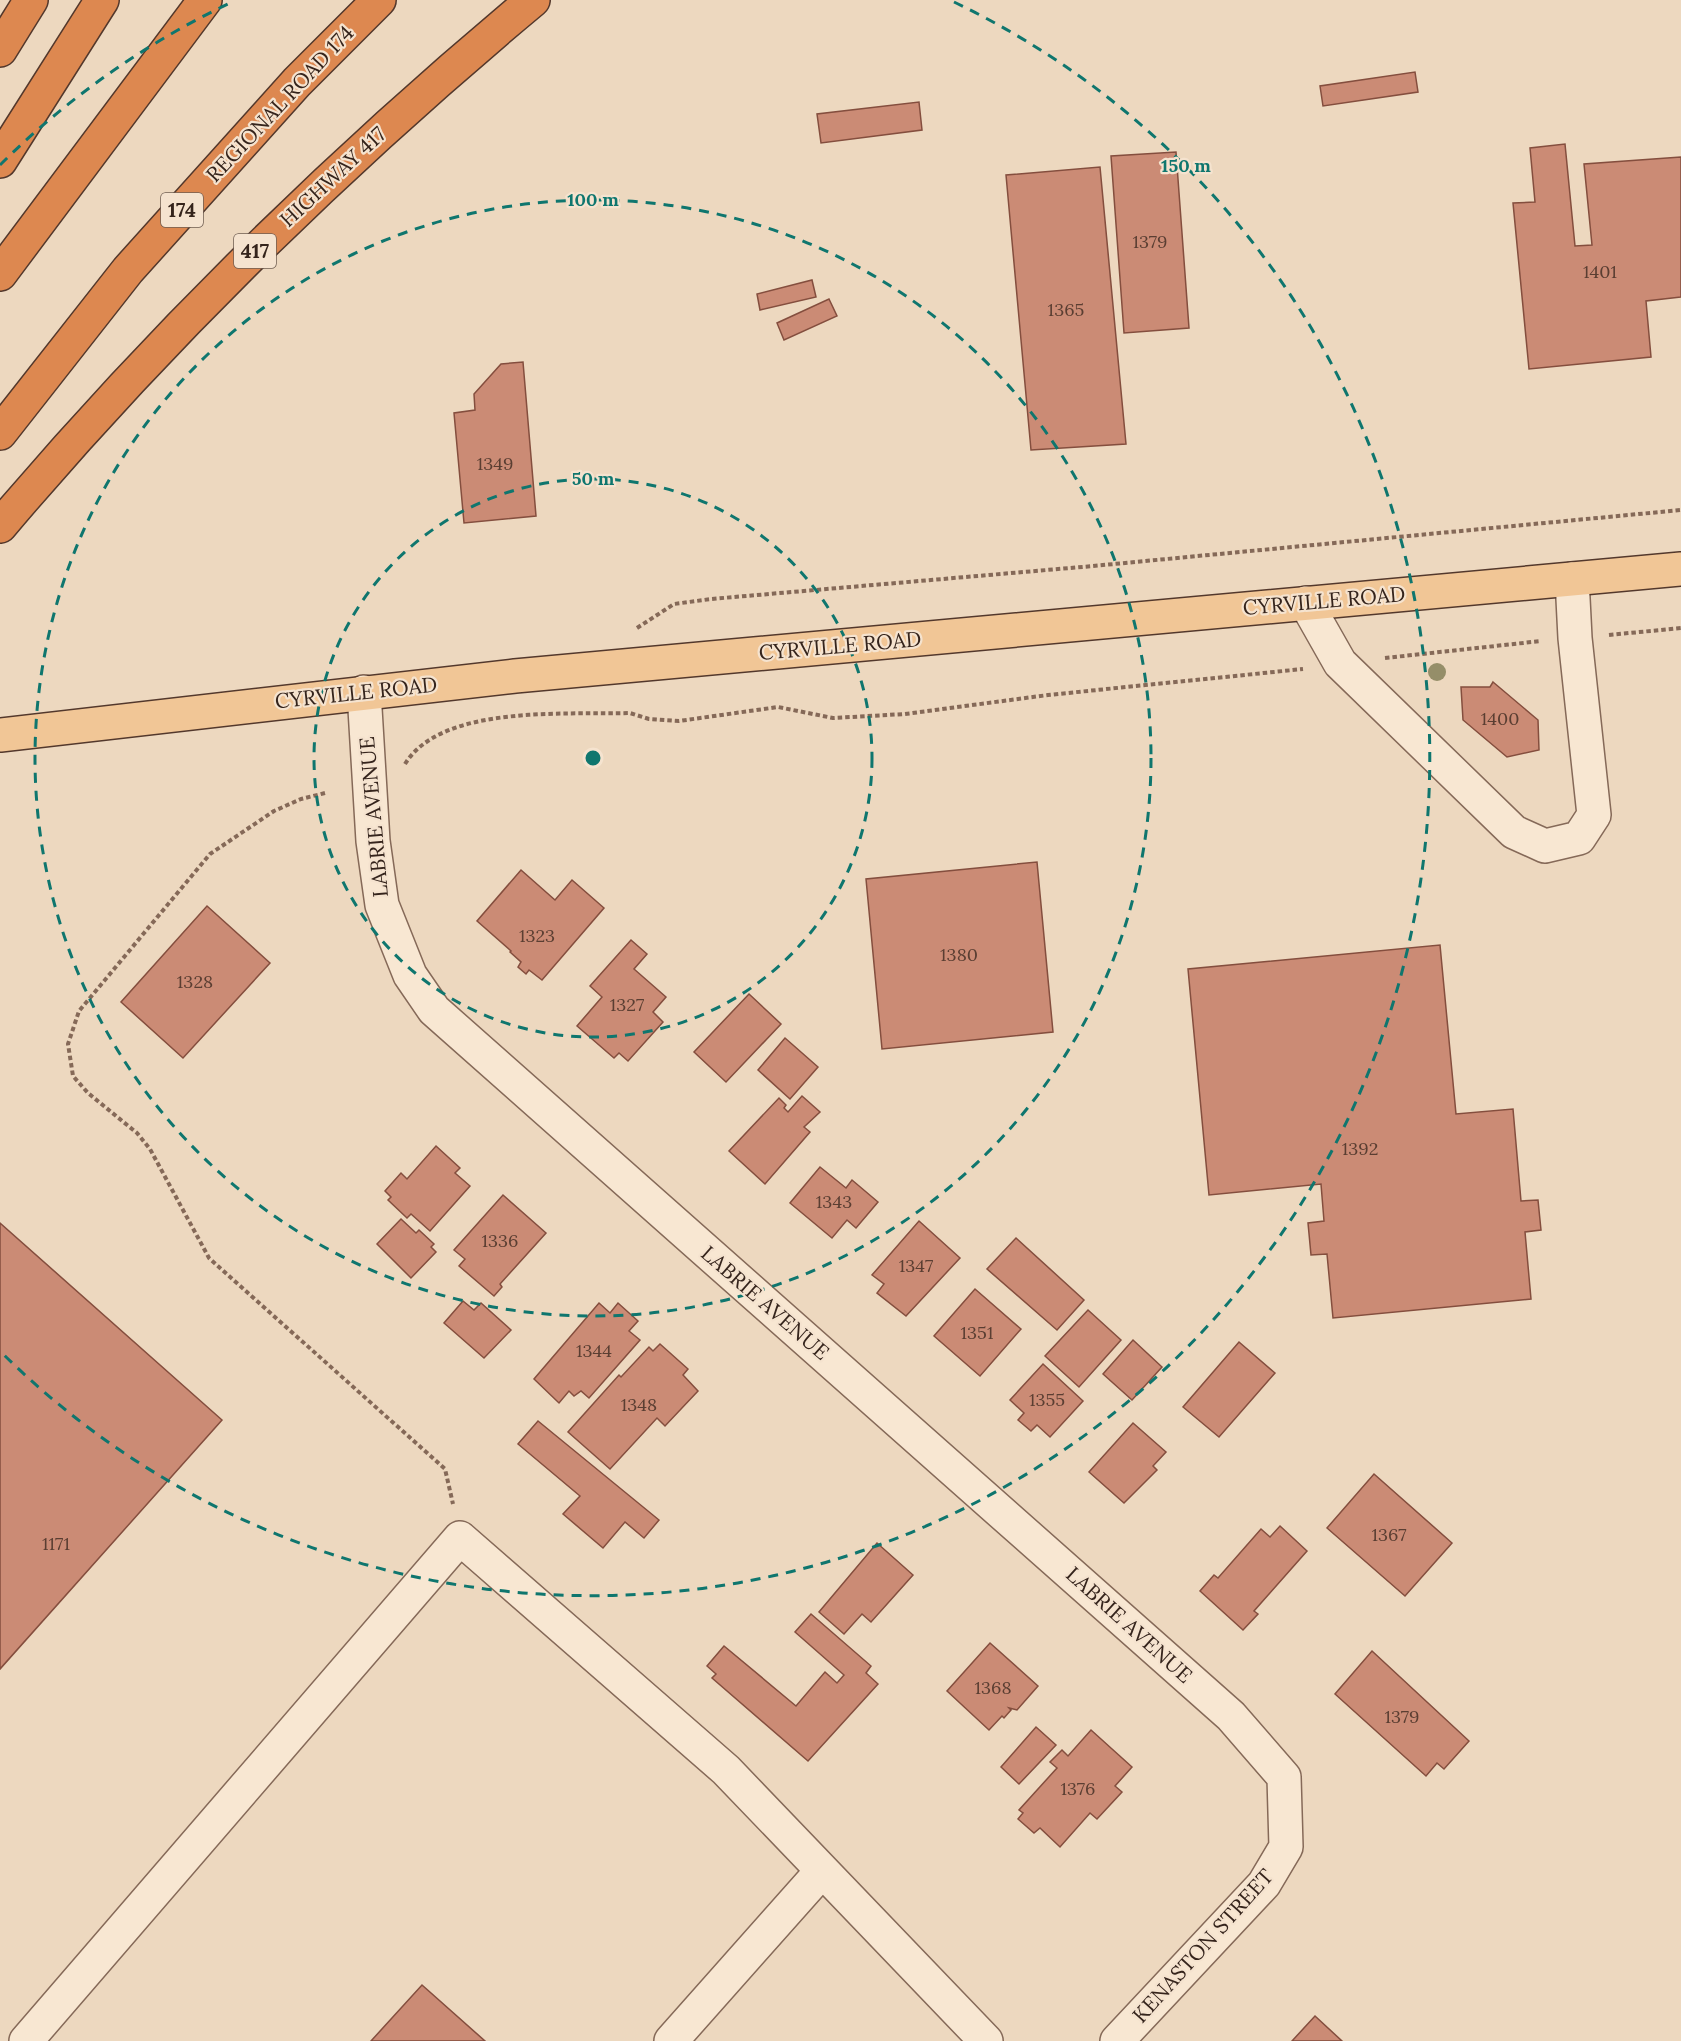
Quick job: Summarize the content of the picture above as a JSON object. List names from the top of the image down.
{
  "streets": {
    "highway": [
      "REGIONAL ROAD 174",
      "HIGHWAY 417",
      "174",
      "417"
    ],
    "main road": ["CYRVILLE ROAD"],
    "street": ["LABRIE AVENUE", "KENASTON STREET"]
  },
  "crossings": [
    ["CYRVILLE ROAD", "LABRIE AVENUE"],
    ["LABRIE AVENUE", "KENASTON STREET"]
  ],
  "house_numbers": [
    "1379",
    "1401",
    "1365",
    "1349",
    "1400",
    "1323",
    "1380",
    "1328",
    "1327",
    "1392",
    "1343",
    "1336",
    "1347",
    "1351",
    "1344",
    "1355",
    "1348",
    "1367",
    "1171",
    "1368",
    "1379",
    "1376"
  ],
  "rings": ["150 m", "100 m", "50 m"]
}
